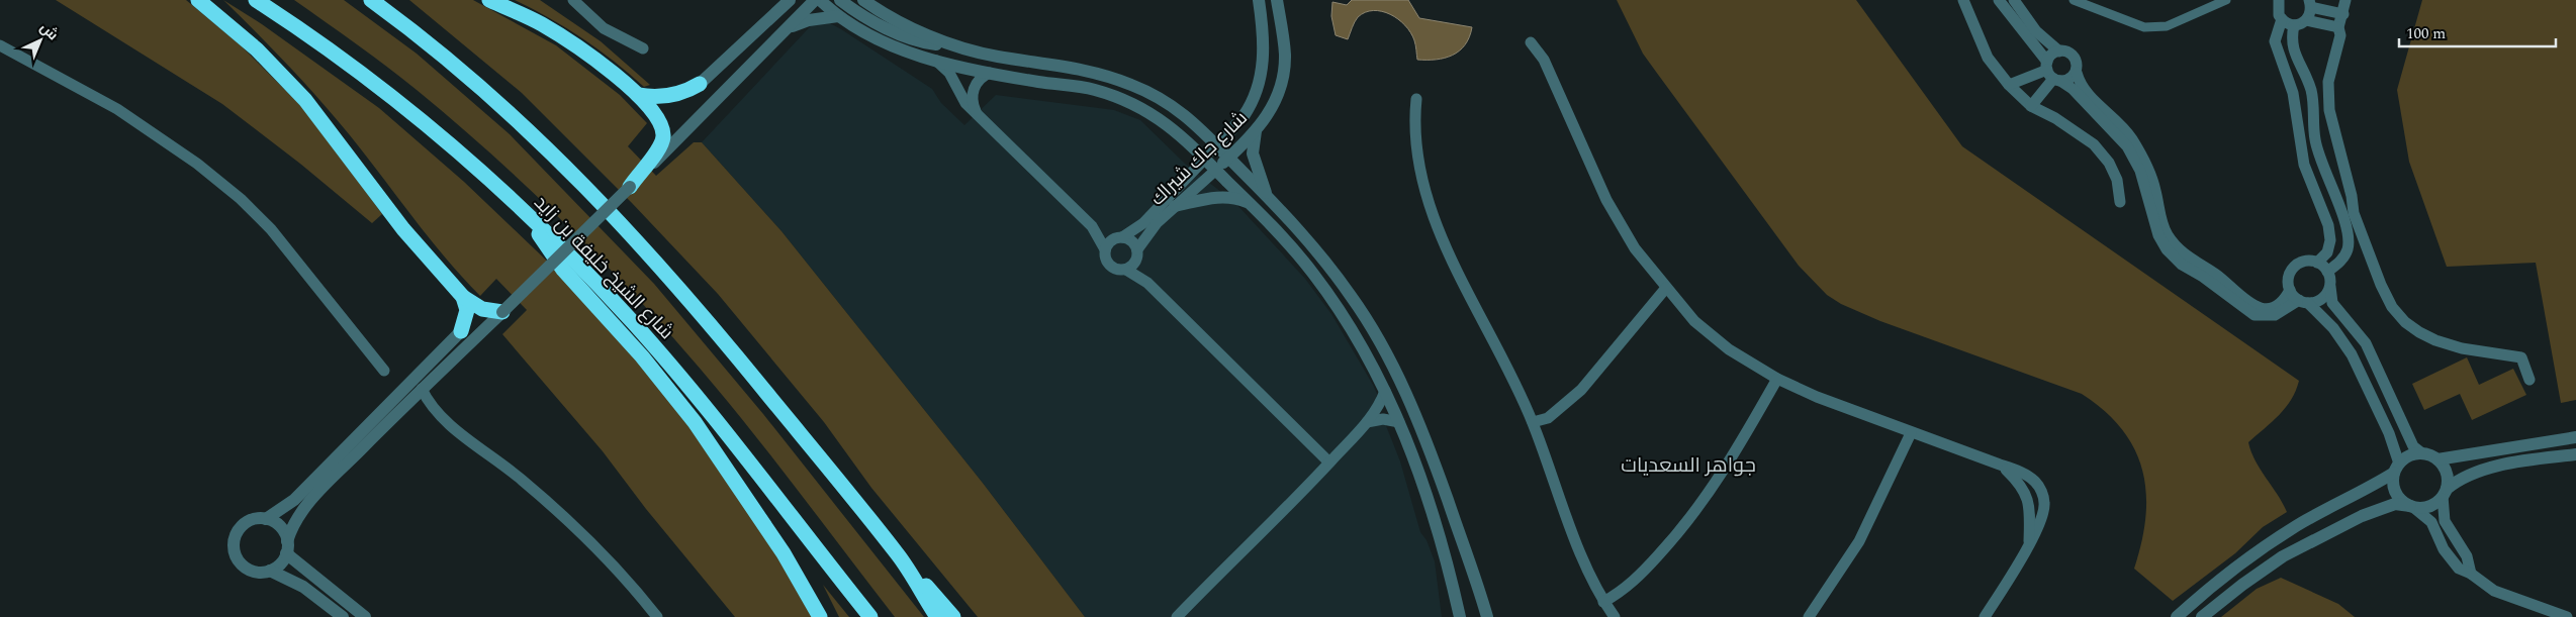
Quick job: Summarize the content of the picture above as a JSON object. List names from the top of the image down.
{
  "streets": {
    "highway": ["شارع الشيخ خليفة بن زايد"],
    "street": ["شارع جاك شيراك"]
  },
  "districts": ["جواهر السعديات"],
  "scale_bar": "100 m",
  "north": "top right"
}
